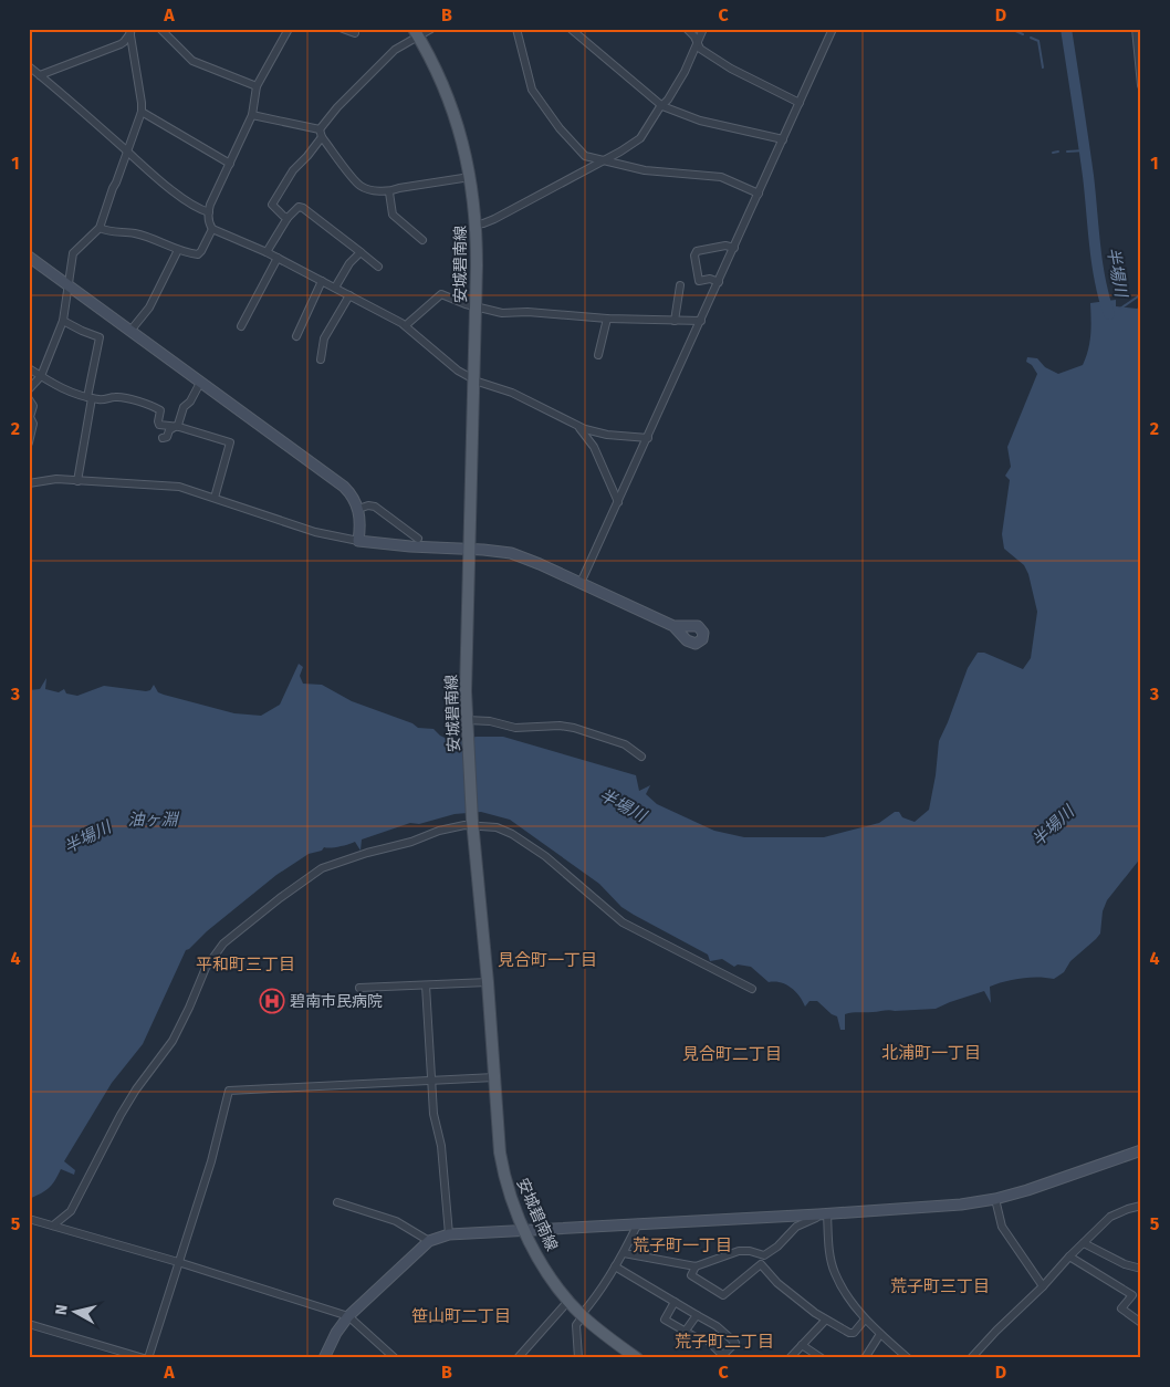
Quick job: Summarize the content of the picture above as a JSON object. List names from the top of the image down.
{
  "streets": {
    "main road": ["安城碧南線"]
  },
  "districts": [
    "見合町一丁目",
    "平和町三丁目",
    "北浦町一丁目",
    "見合町二丁目",
    "荒子町一丁目",
    "荒子町三丁目",
    "笹山町二丁目",
    "荒子町二丁目"
  ],
  "water": ["半場川", "油ヶ淵"],
  "places": {
    "hospital": ["碧南市民病院"]
  },
  "north": "left",
  "grid": {
    "columns": [
      "A",
      "B",
      "C",
      "D"
    ],
    "rows": [
      "1",
      "2",
      "3",
      "4",
      "5"
    ]
  }
}
